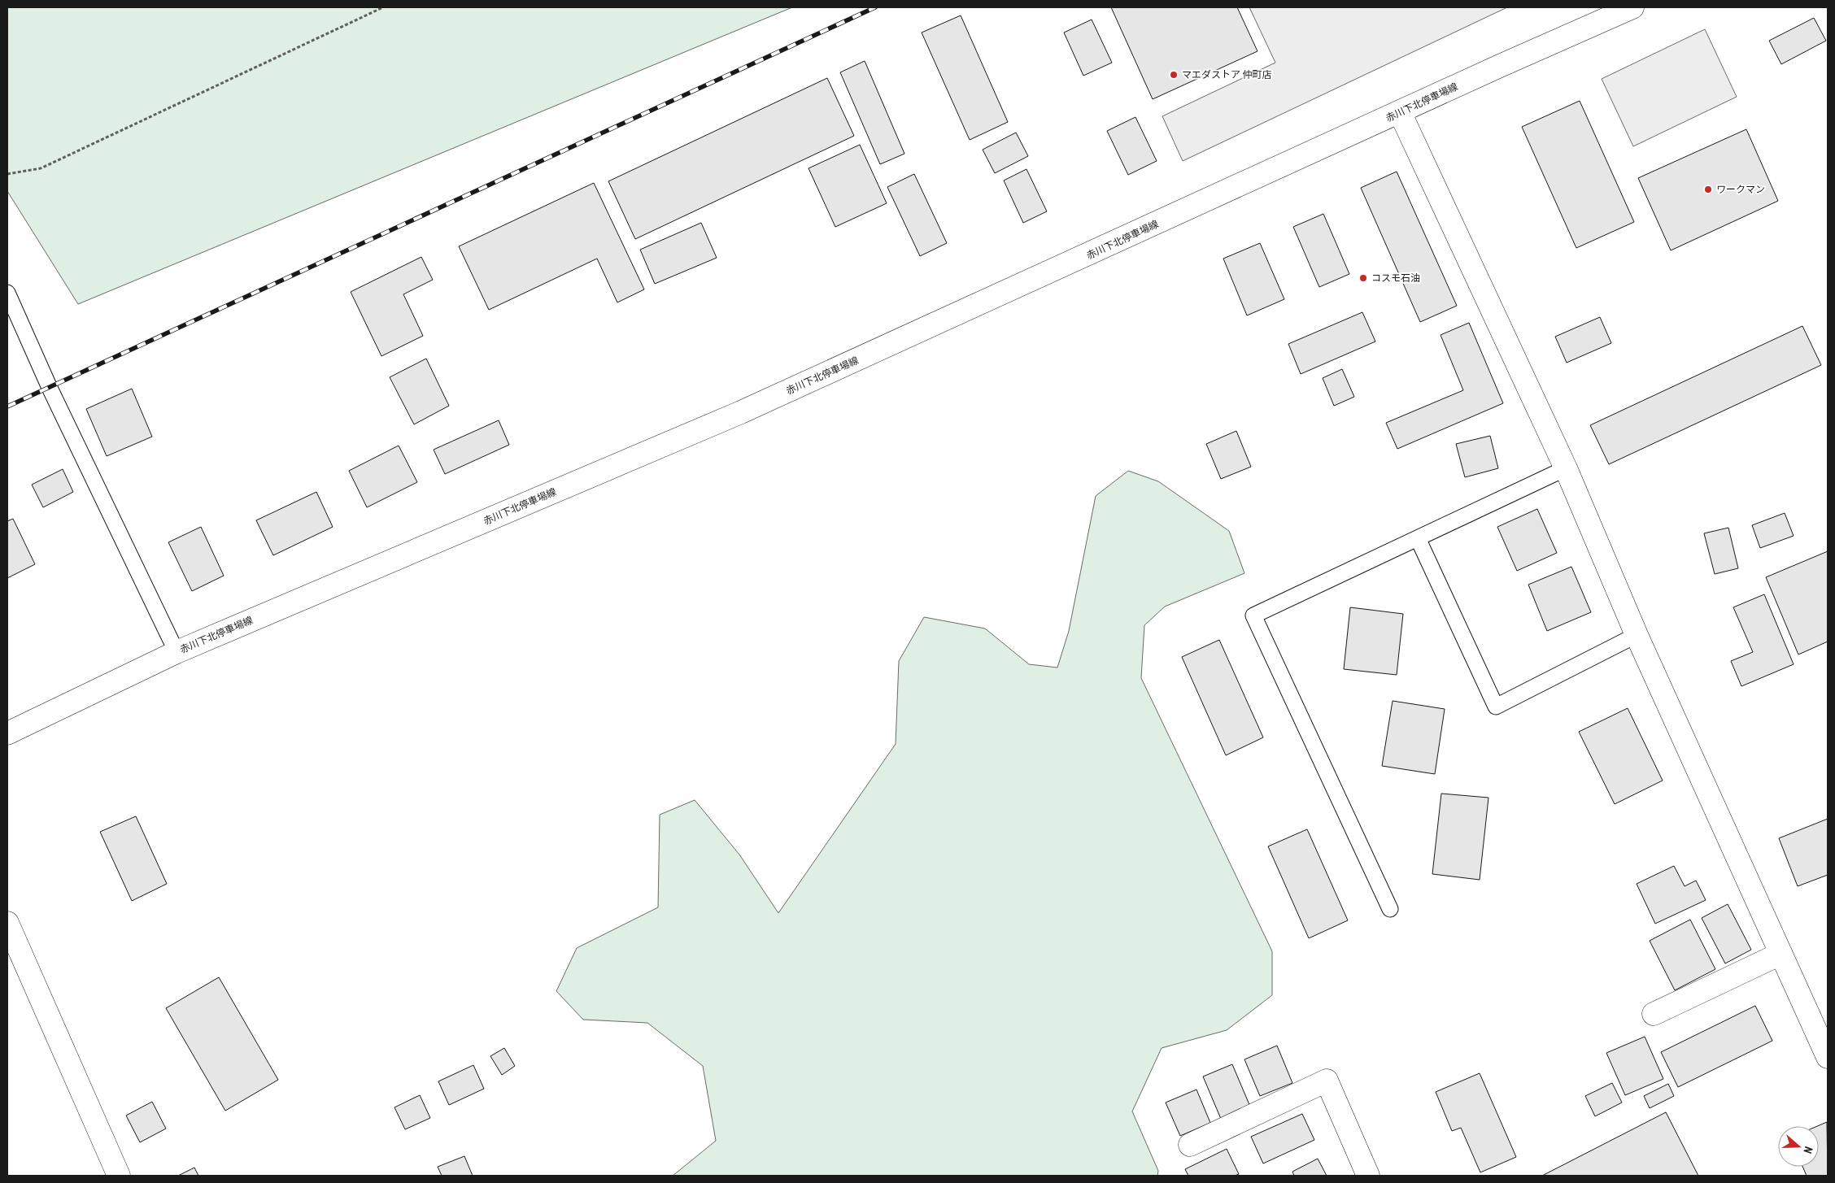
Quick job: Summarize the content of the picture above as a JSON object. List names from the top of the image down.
{
  "streets": {
    "main road": ["赤川下北停車場線"]
  },
  "places": ["マエダストア 仲町店", "ワークマン", "コスモ石油"],
  "north": "right"
}
